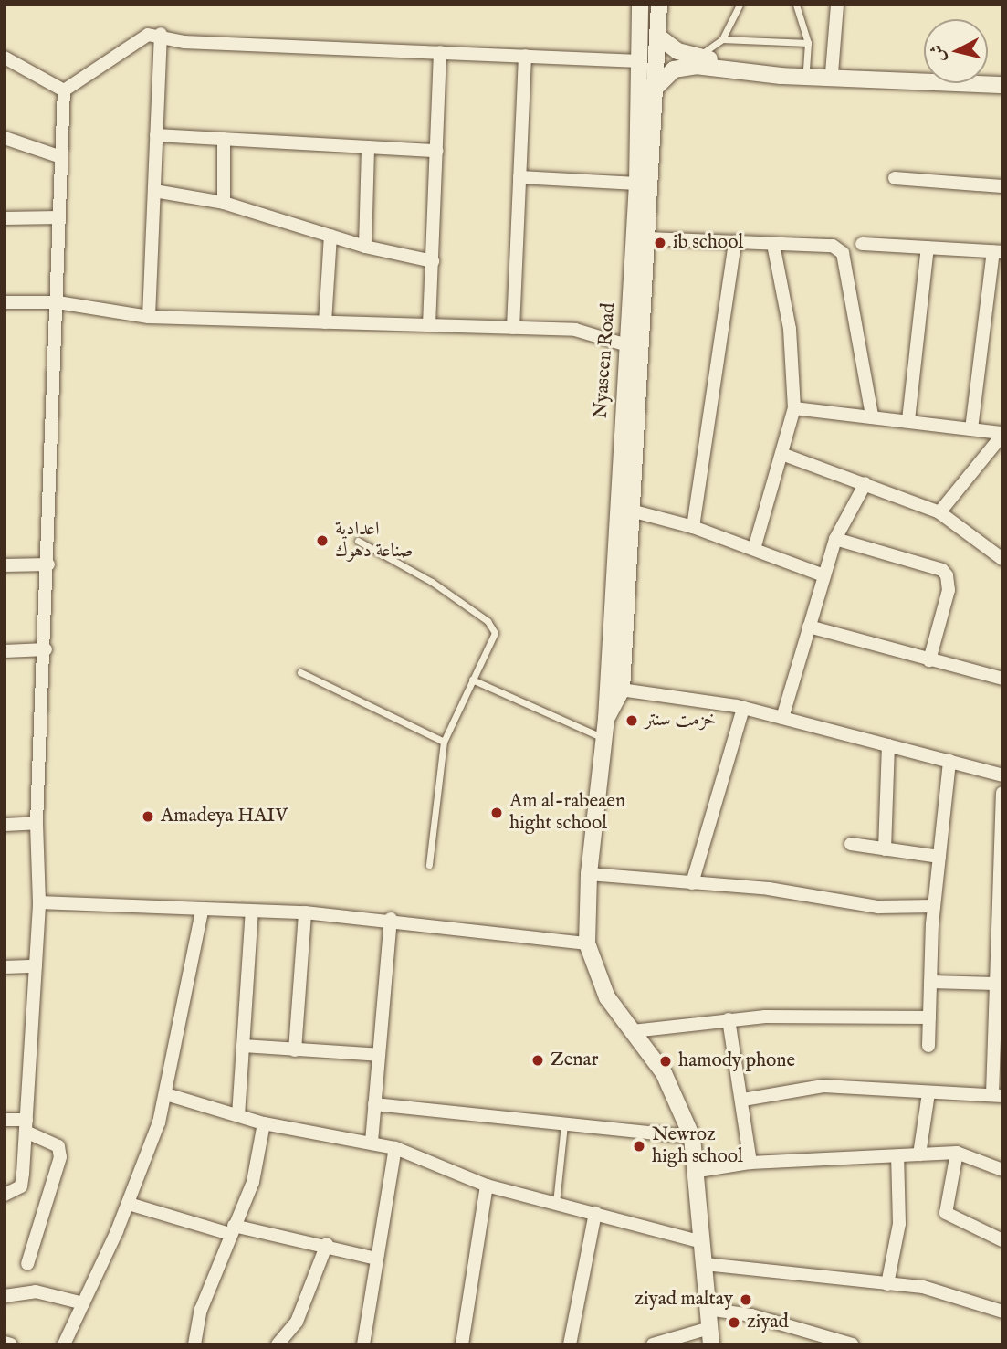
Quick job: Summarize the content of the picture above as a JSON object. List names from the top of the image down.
{
  "streets": {
    "street": ["Nyaseen Road"]
  },
  "places": [
    "ib school",
    "اعدادية صناعة دهوك",
    "خزمت سنتر",
    "Am al-rabeaen hight school",
    "Amadeya HAIV",
    "Zenar",
    "hamody phone",
    "Newroz high school",
    "ziyad maltay",
    "ziyad"
  ],
  "north": "left"
}
